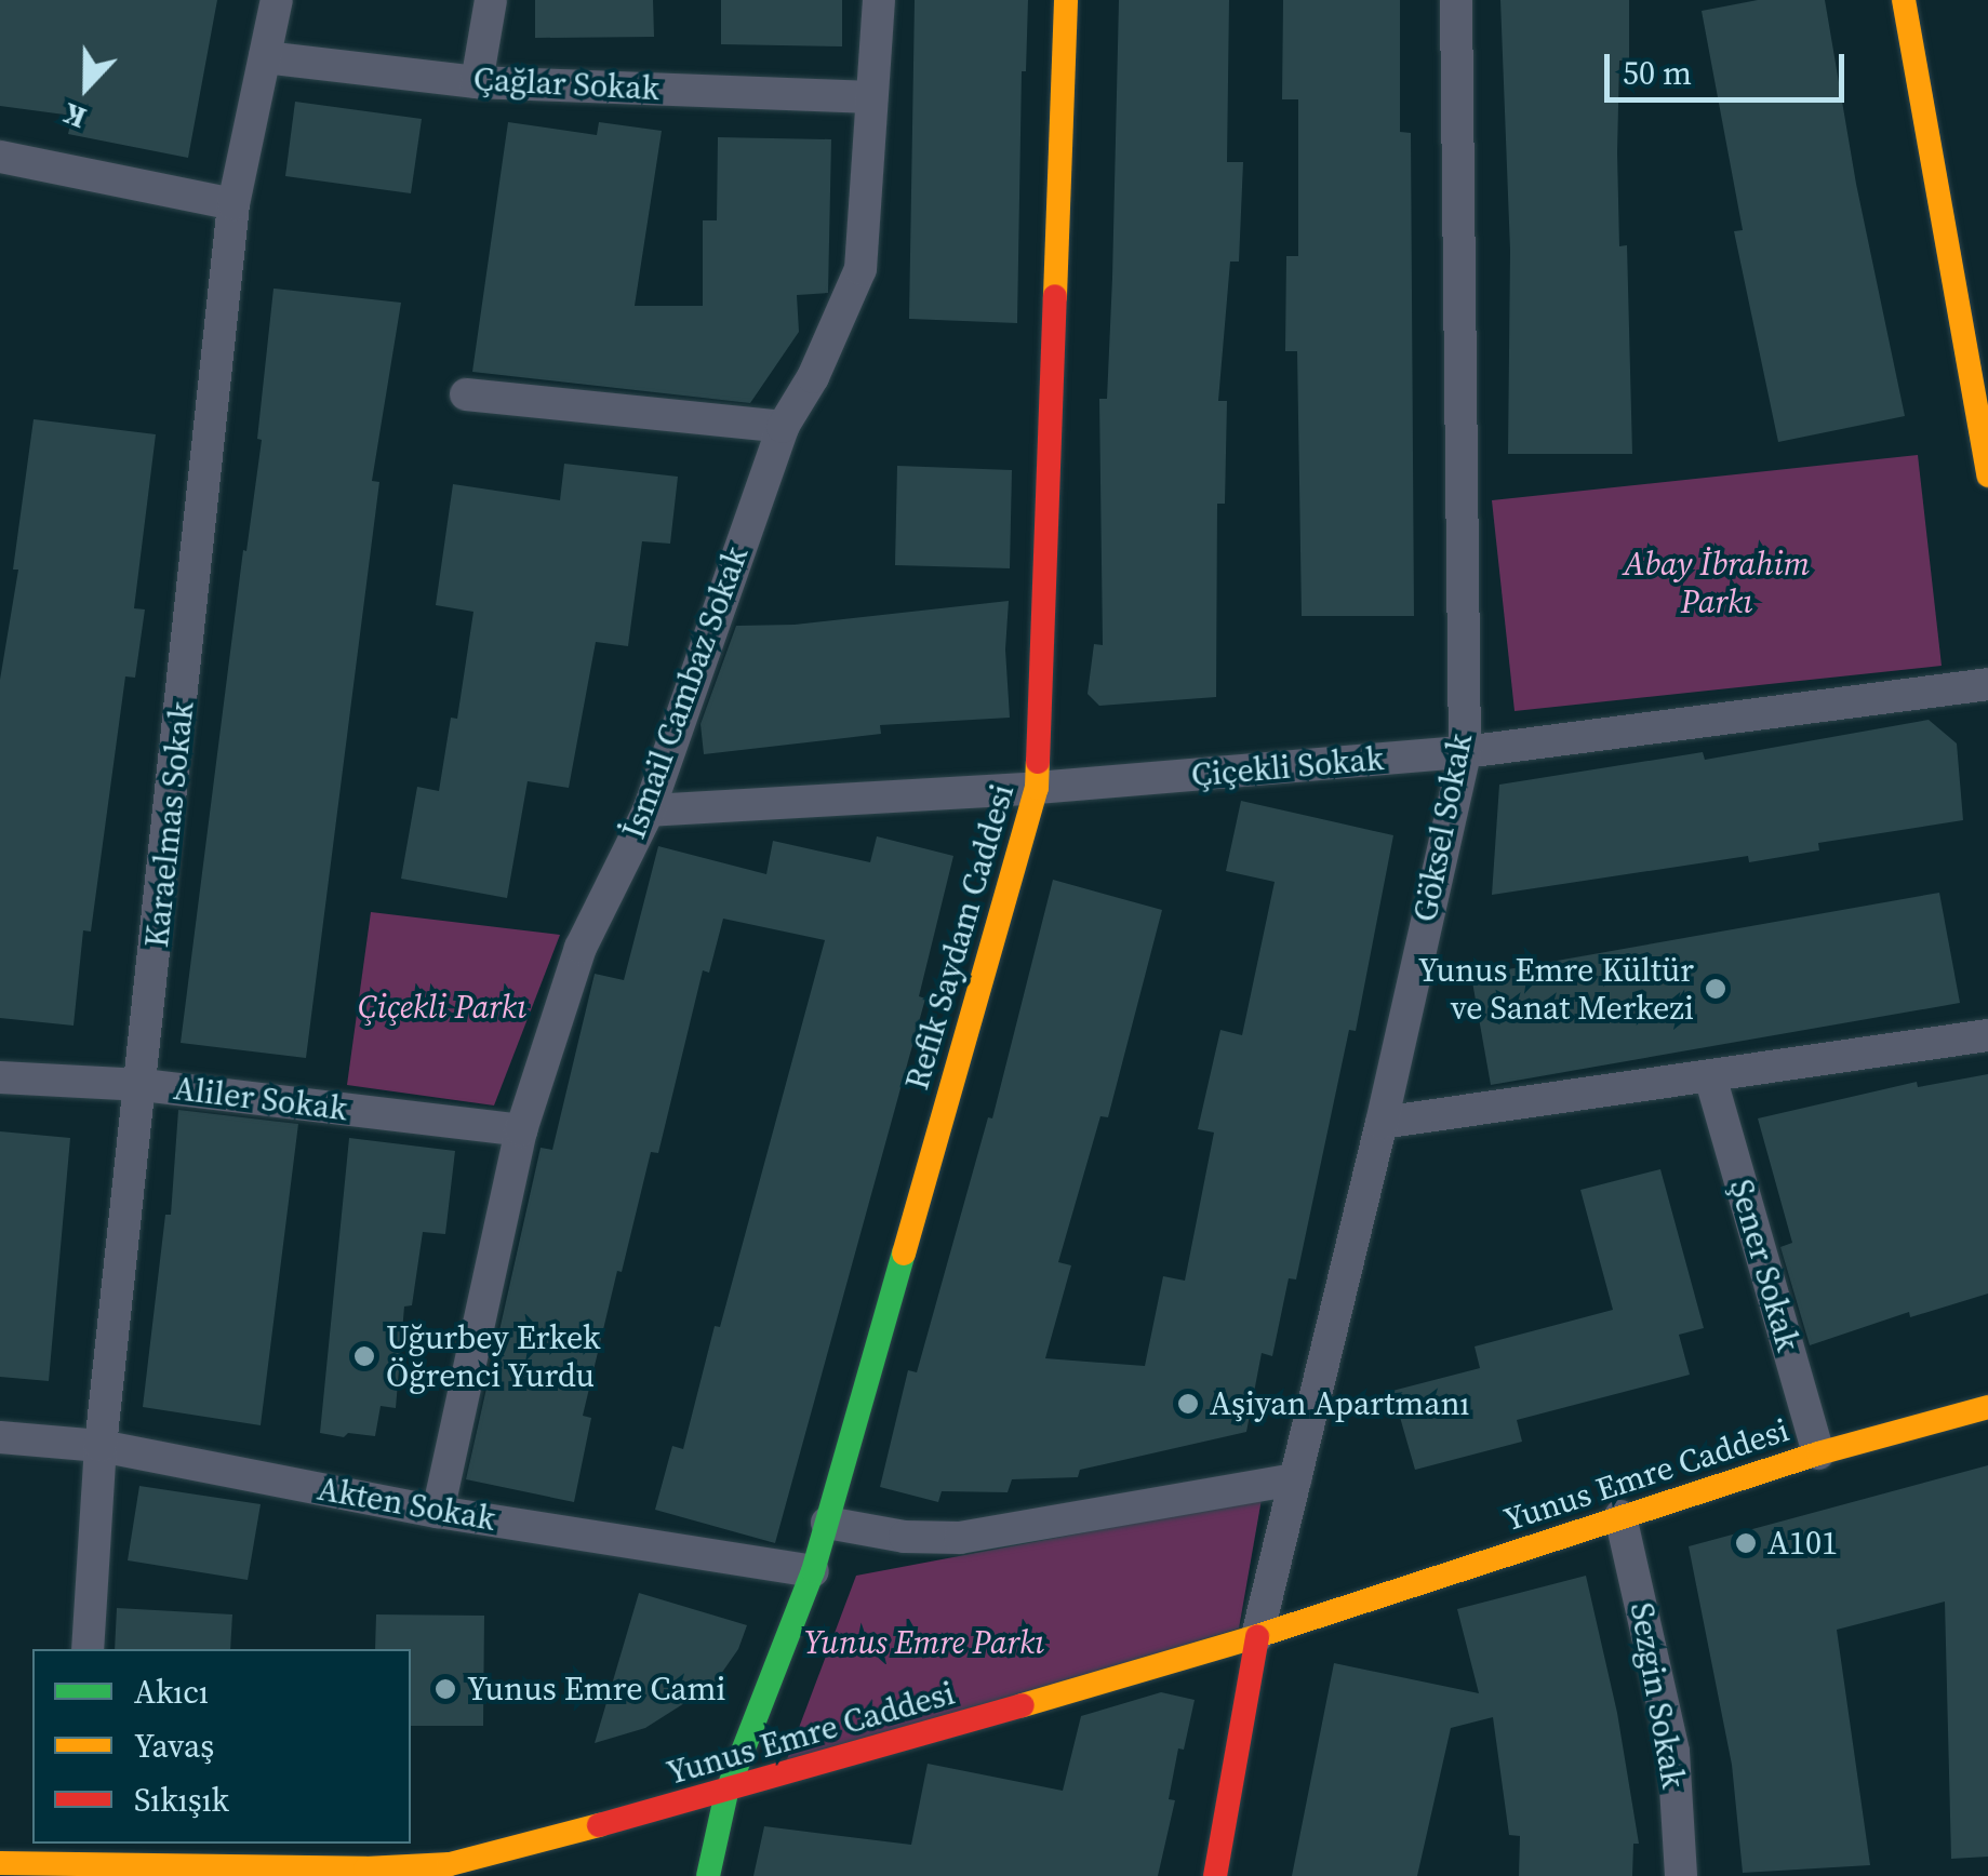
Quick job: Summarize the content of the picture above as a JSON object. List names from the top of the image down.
{
  "streets": {
    "street": [
      "Çağlar Sokak",
      "İsmail Cambaz Sokak",
      "Çiçekli Sokak",
      "Karaelmas Sokak",
      "Göksel Sokak",
      "Refik Saydam Caddesi",
      "Aliler Sokak",
      "Şener Sokak",
      "Yunus Emre Caddesi",
      "Akten Sokak",
      "Sezgin Sokak"
    ]
  },
  "crossings": [
    ["Çağlar Sokak", "İsmail Cambaz Sokak"],
    ["Çağlar Sokak", "Karaelmas Sokak"],
    ["İsmail Cambaz Sokak", "Çiçekli Sokak"],
    ["İsmail Cambaz Sokak", "Aliler Sokak"],
    ["İsmail Cambaz Sokak", "Akten Sokak"],
    ["Çiçekli Sokak", "Göksel Sokak"],
    ["Çiçekli Sokak", "Refik Saydam Caddesi"],
    ["Karaelmas Sokak", "Aliler Sokak"],
    ["Karaelmas Sokak", "Akten Sokak"],
    ["Göksel Sokak", "Yunus Emre Caddesi"],
    ["Refik Saydam Caddesi", "Yunus Emre Caddesi"],
    ["Refik Saydam Caddesi", "Akten Sokak"],
    ["Şener Sokak", "Yunus Emre Caddesi"],
    ["Yunus Emre Caddesi", "Sezgin Sokak"]
  ],
  "parks": ["Abay İbrahim Parkı", "Çiçekli Parkı", "Yunus Emre Parkı"],
  "places": [
    "Yunus Emre Kültür ve Sanat Merkezi",
    "Uğurbey Erkek Öğrenci Yurdu",
    "Aşiyan Apartmanı",
    "A101",
    "Yunus Emre Cami"
  ],
  "legend": ["Akıcı", "Yavaş", "Sıkışık"],
  "scale_bar": "50 m",
  "north": "bottom"
}
